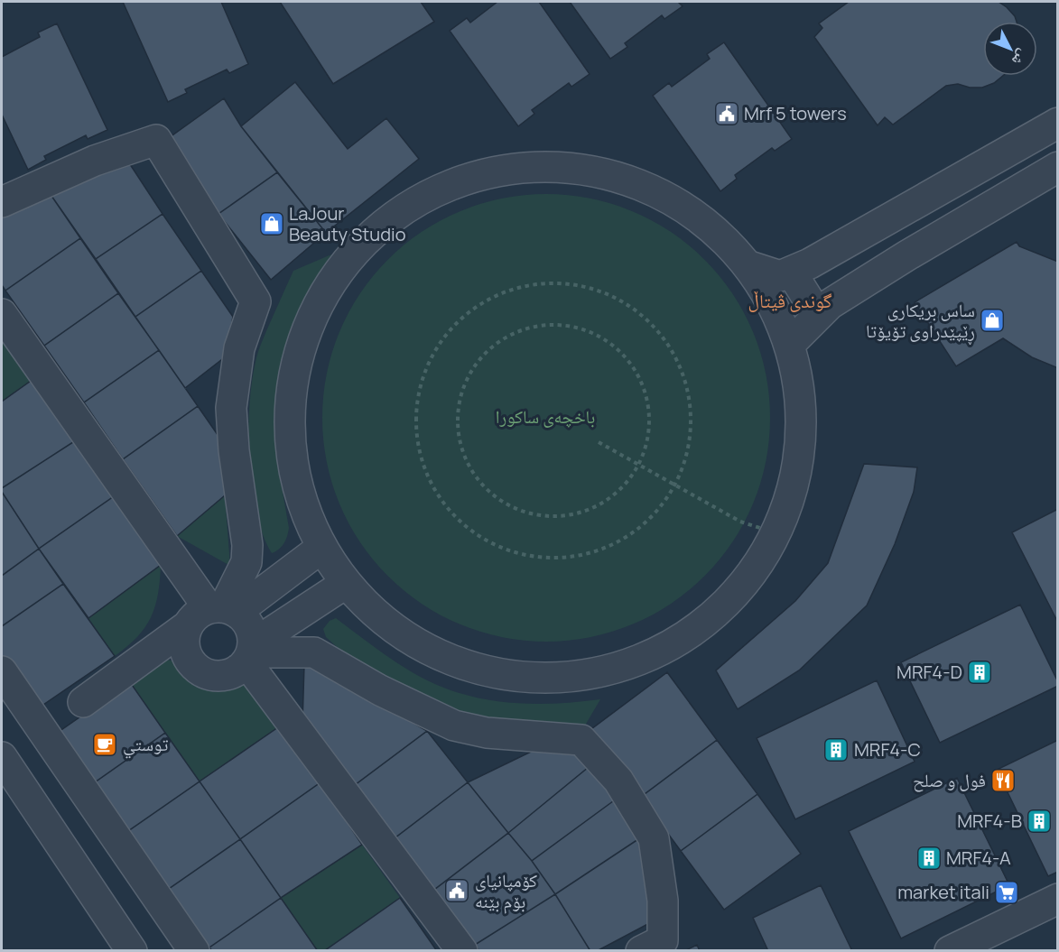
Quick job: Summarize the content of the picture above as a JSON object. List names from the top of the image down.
{
  "districts": ["گوندی ڤیتاڵ"],
  "parks": ["باخچەی ساکورا"],
  "places": {
    "public building": ["Mrf 5 towers", "کۆمپانیای بۆم بێنە"],
    "shop": ["LaJour Beauty Studio", "ساس بریکاری ڕێپێدراوی تۆیۆتا"],
    "building": [
      "MRF4-D",
      "MRF4-C",
      "MRF4-B",
      "MRF4-A"
    ],
    "cafe": ["توستي"],
    "restaurant": ["فول و صلح"],
    "supermarket": ["market itali"]
  },
  "north": "bottom right"
}
